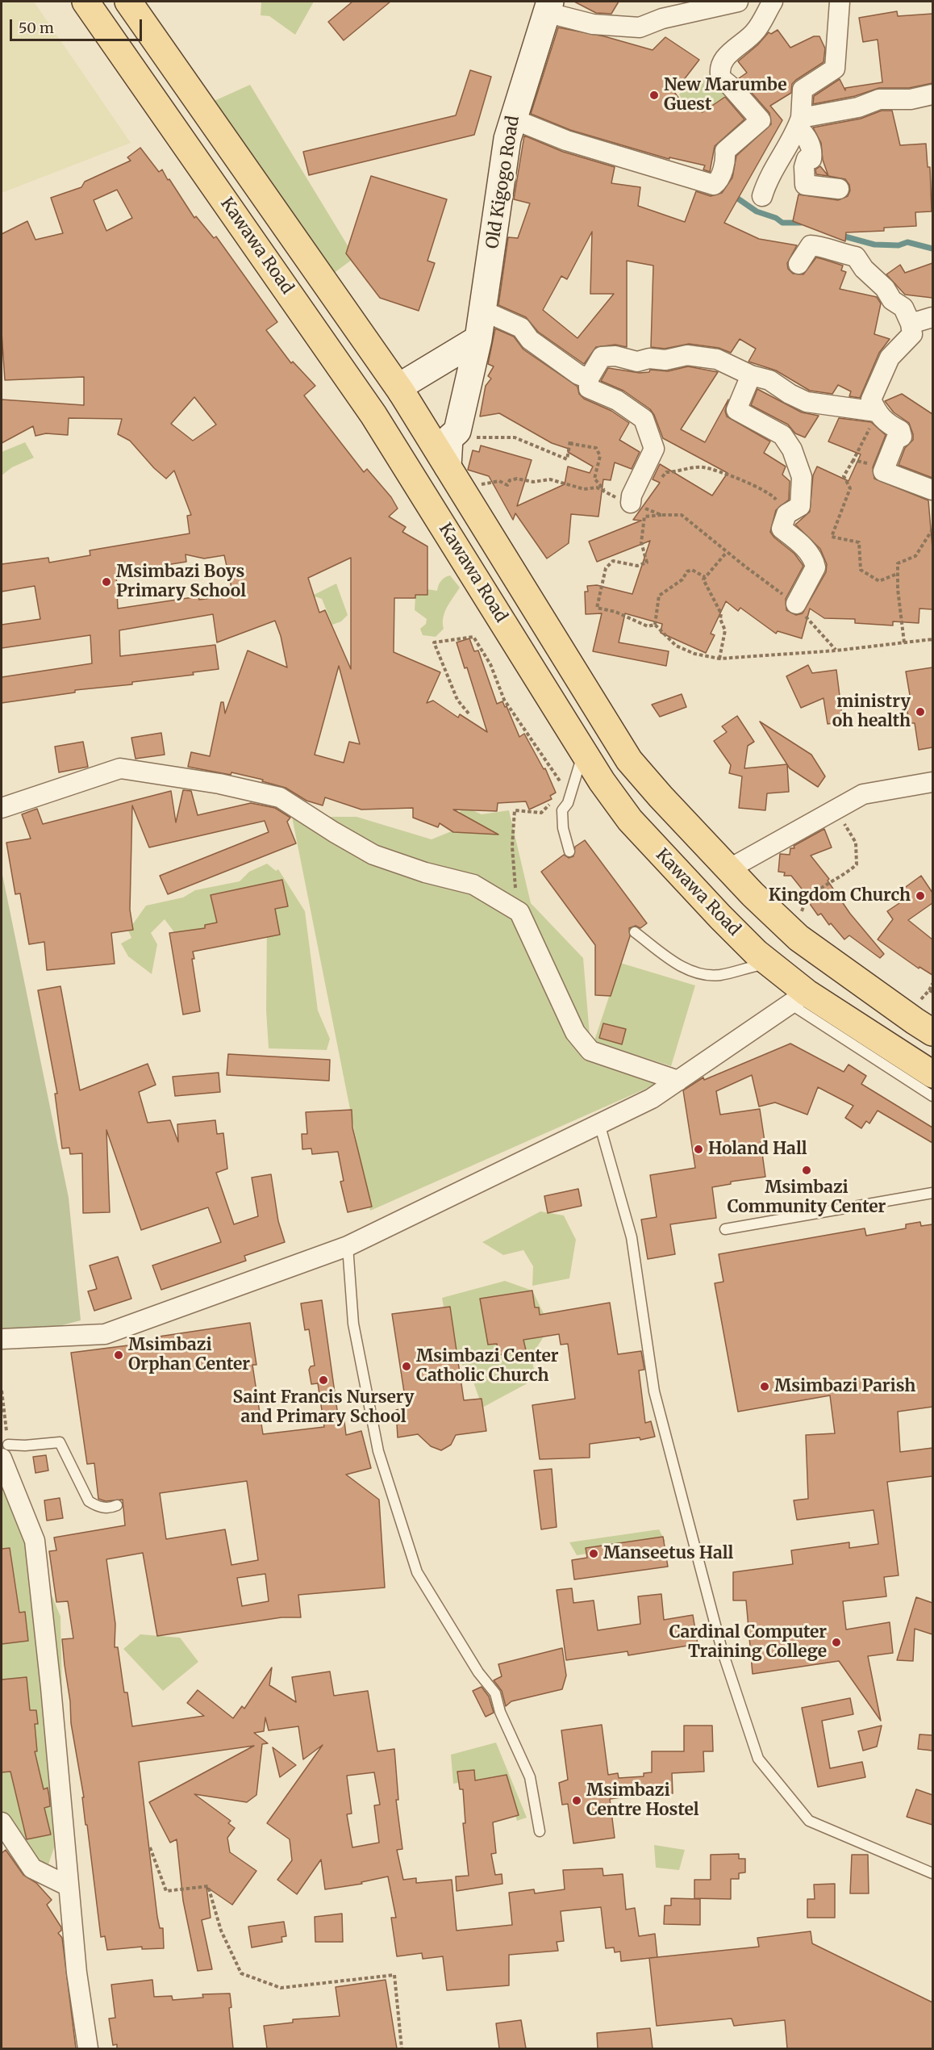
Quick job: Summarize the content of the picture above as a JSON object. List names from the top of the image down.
{
  "streets": {
    "main road": ["Kawawa Road"],
    "street": ["Old Kigogo Road"]
  },
  "crossings": [
    ["Old Kigogo Road", "Kawawa Road"]
  ],
  "places": [
    "New Marumbe Guest",
    "Msimbazi Boys Primary School",
    "ministry oh health",
    "Kingdom Church",
    "Holand Hall",
    "Msimbazi Community Center",
    "Msimbazi Orphan Center",
    "Msimbazi Center Catholic Church",
    "Saint Francis Nursery and Primary School",
    "Msimbazi Parish",
    "Manseetus Hall",
    "Cardinal Computer Training College",
    "Msimbazi Centre Hostel"
  ],
  "scale_bar": "50 m"
}
